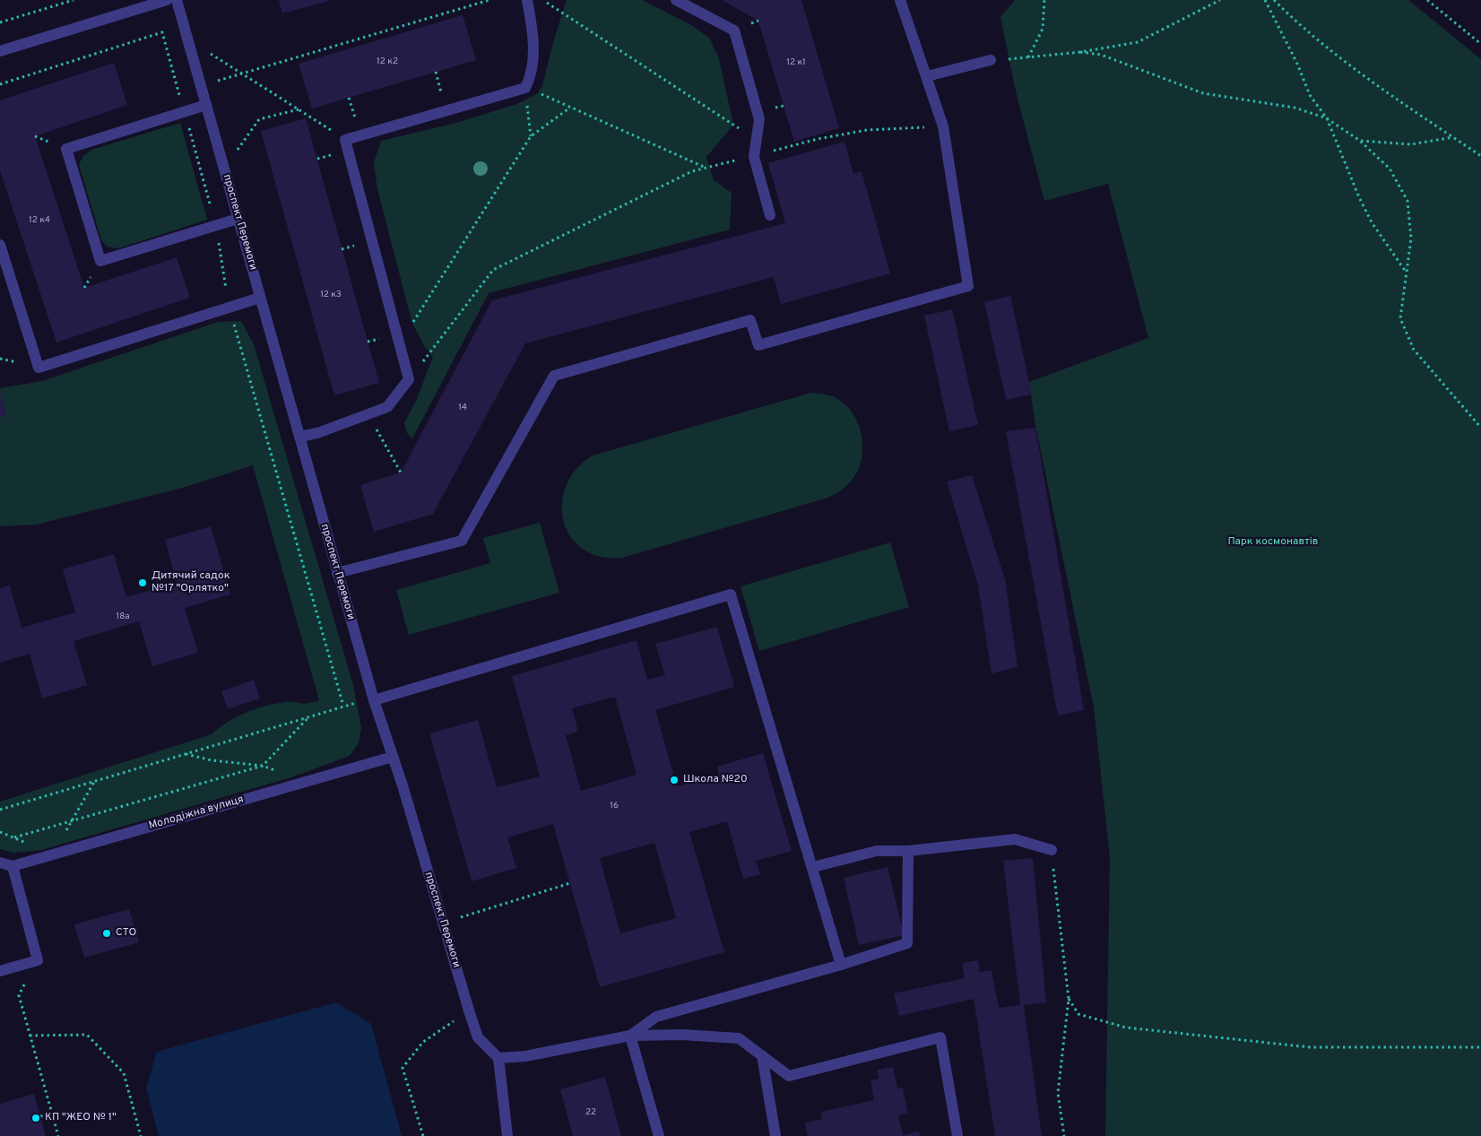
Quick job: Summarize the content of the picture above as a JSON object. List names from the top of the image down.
{
  "streets": {
    "street": ["проспект Перемоги", "Молодіжна вулиця"]
  },
  "crossings": [
    ["проспект Перемоги", "Молодіжна вулиця"]
  ],
  "parks": ["Парк космонавтів"],
  "places": [
    "Дитячий садок №17 \"Орлятко\"",
    "Школа №20",
    "СТО",
    "КП \"ЖЕО № 1\""
  ],
  "house_numbers": [
    "12 к2",
    "12 к1",
    "12 к4",
    "12 к3",
    "14",
    "18а",
    "16",
    "22"
  ]
}
